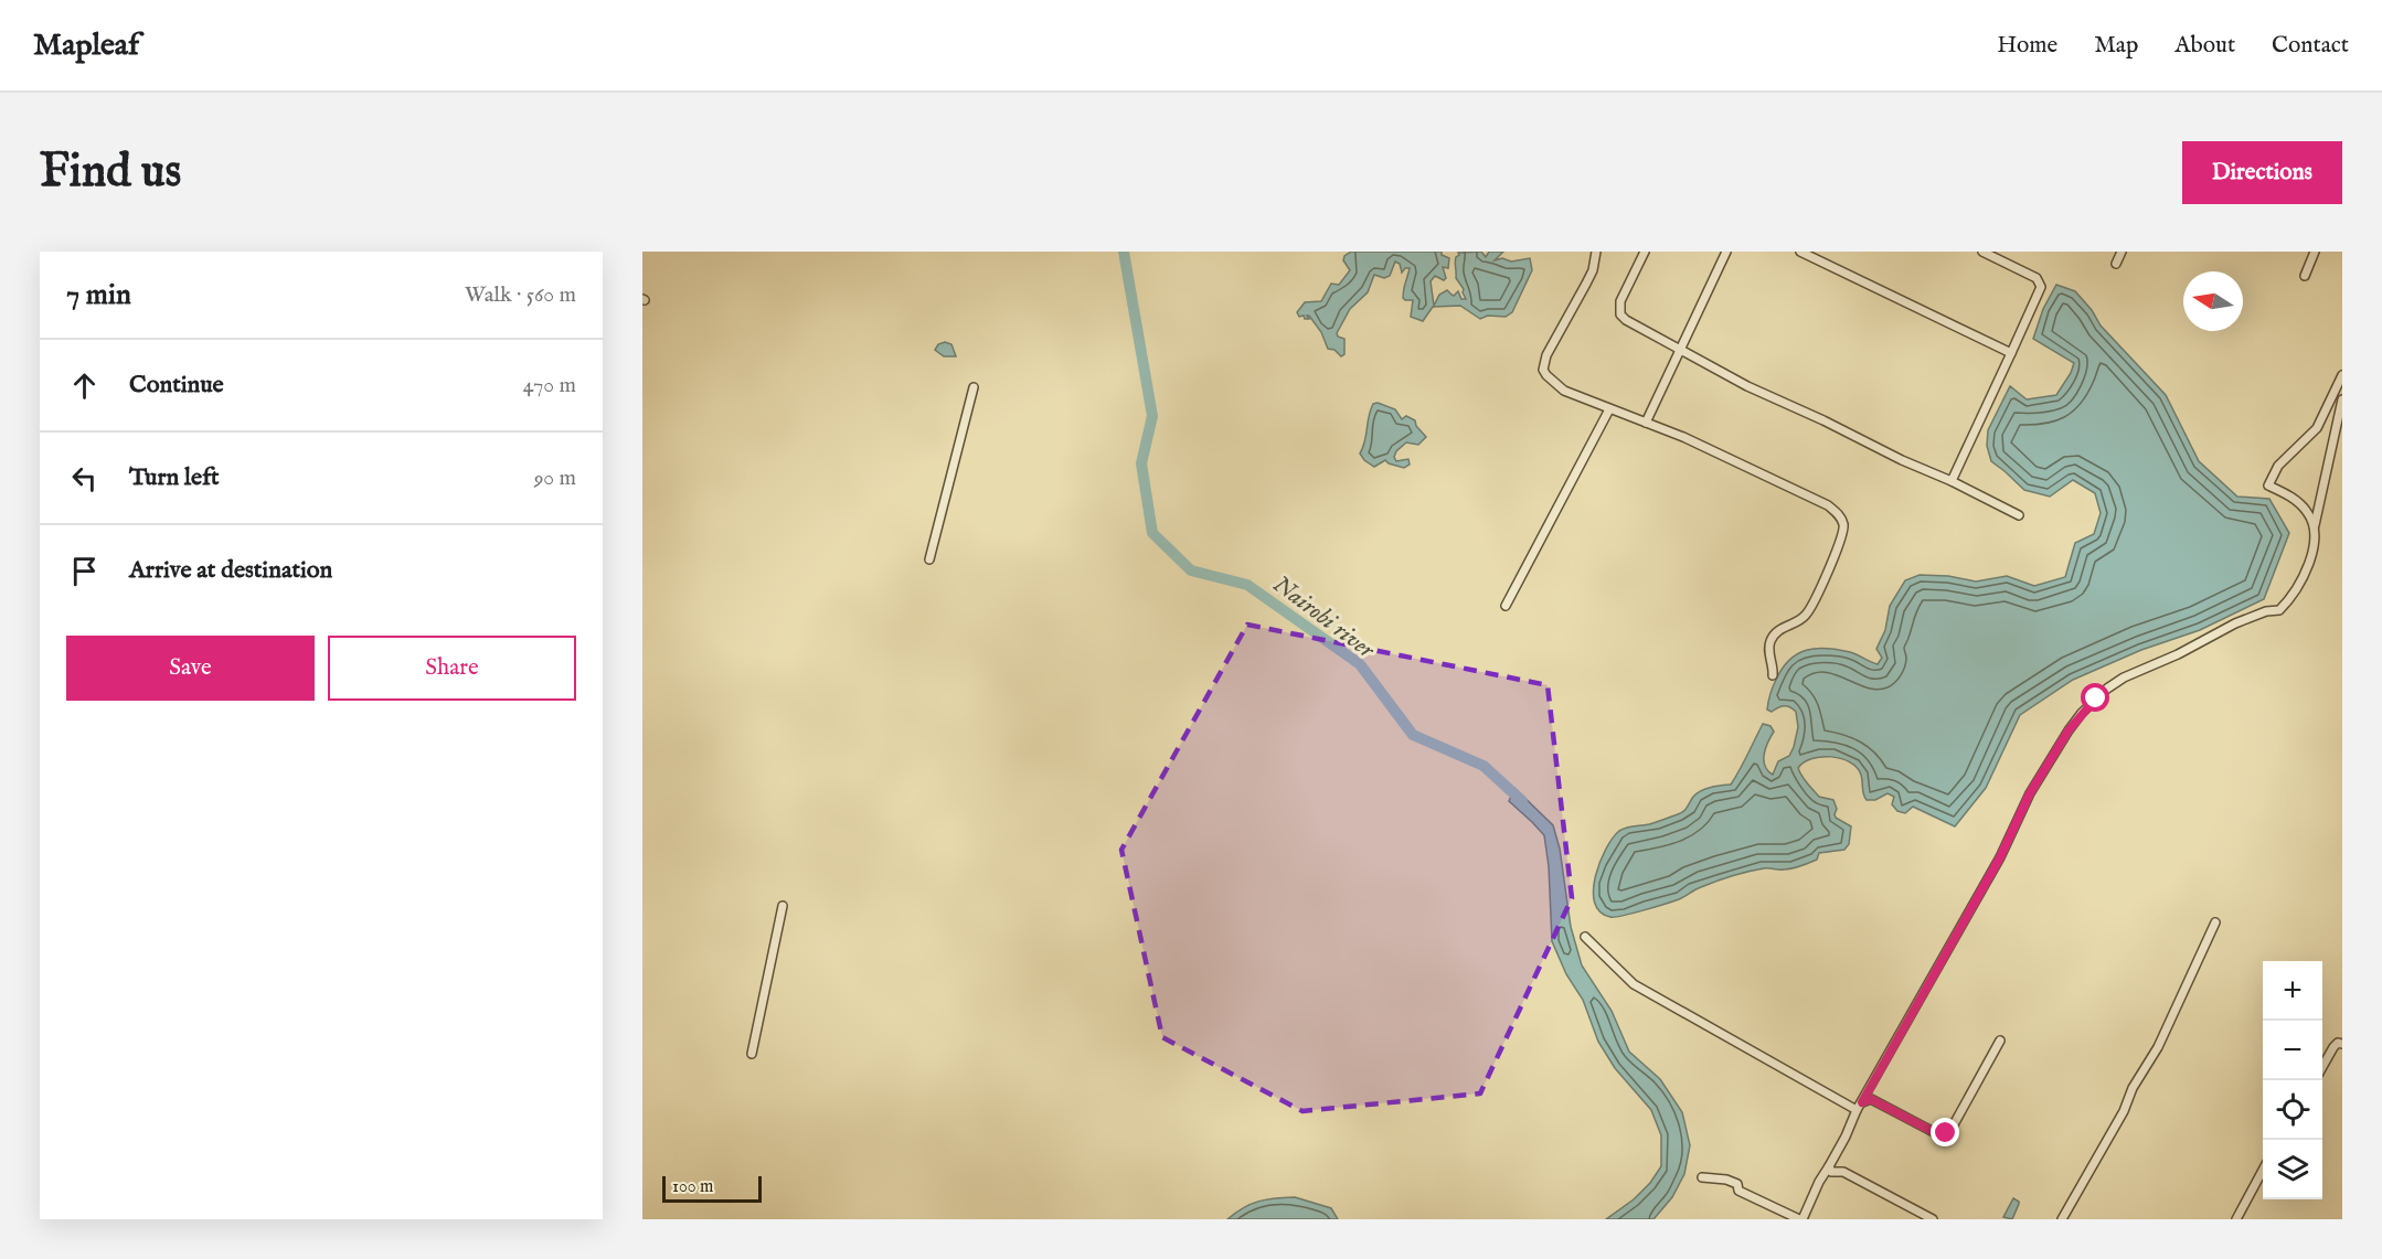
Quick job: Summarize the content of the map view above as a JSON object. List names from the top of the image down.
{
  "water": ["Nairobi river"],
  "scale_bar": "100 m",
  "north": "left",
  "page": {
    "header": "Mapleaf",
    "nav": [
      "Home",
      "Map",
      "About",
      "Contact"
    ],
    "buttons": [
      "Directions",
      ["Save", "Share"]
    ],
    "title": "Find us",
    "heading": ["7 min", "Walk · 560 m"],
    "list": [
      ["Continue", "470 m"],
      ["Turn left", "90 m"],
      "Arrive at destination"
    ],
    "map_buttons": ["+", "−"],
    "scale": "100 m"
  }
}
